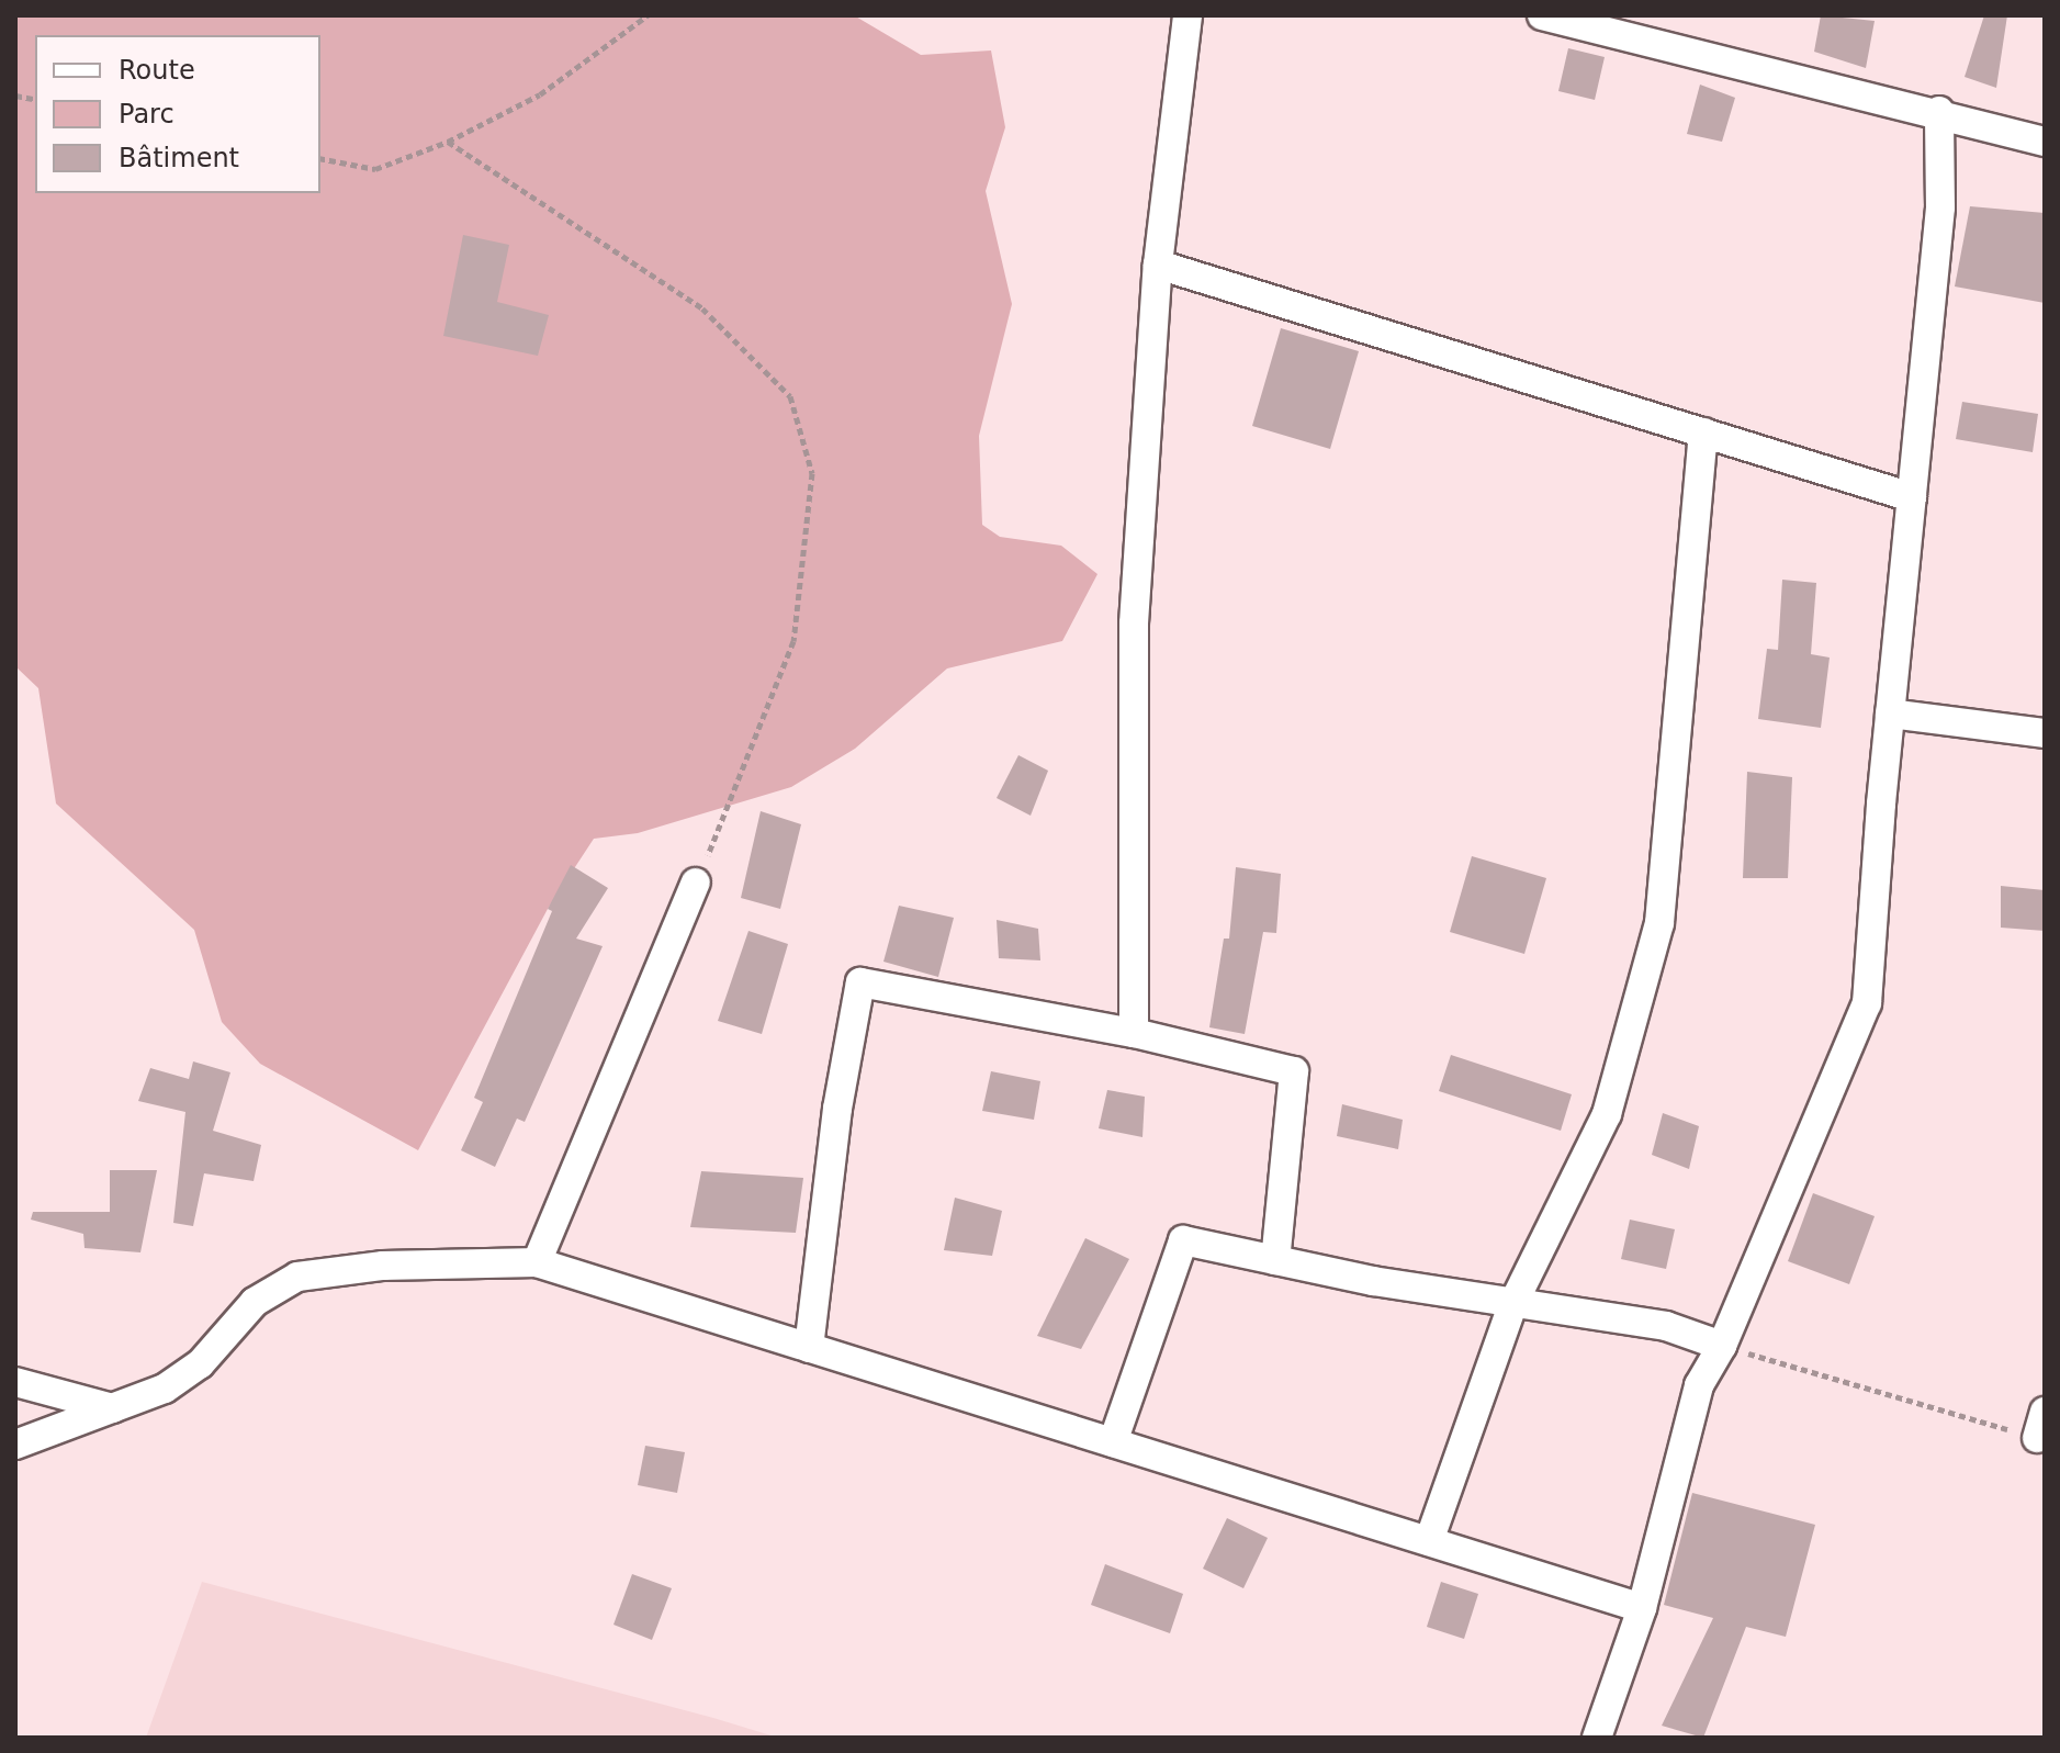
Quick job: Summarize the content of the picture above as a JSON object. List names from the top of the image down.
{
  "legend": ["Route", "Parc", "Bâtiment"]
}
